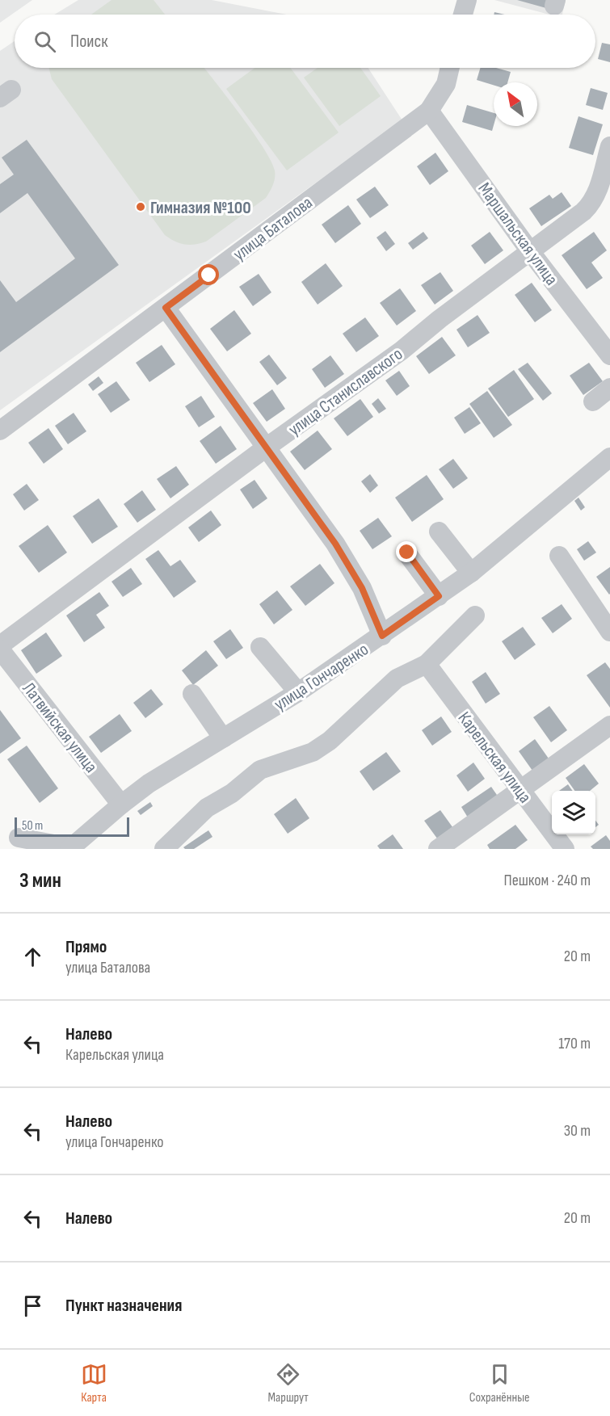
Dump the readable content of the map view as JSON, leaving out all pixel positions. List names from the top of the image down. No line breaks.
{"streets":{"street":["улица Баталова","Маршальская улица","улица Станиславского","улица Гончаренко","Латвийская улица","Карельская улица"]},"crossings":[["улица Баталова","Маршальская улица"],["Маршальская улица","улица Станиславского"],["улица Гончаренко","Латвийская улица"]],"places":["Гимназия №100"],"scale_bar":"50 m","north":"top left","page":{"search":"Поиск","scale":"50 m","heading":["3 мин","Пешком · 240 m"],"list":[["Прямо","улица Баталова","20 m"],["Налево","Карельская улица","170 m"],["Налево","улица Гончаренко","30 m"],["Налево","20 m"],"Пункт назначения"],"nav":["Карта","Маршрут","Сохранённые"]}}
